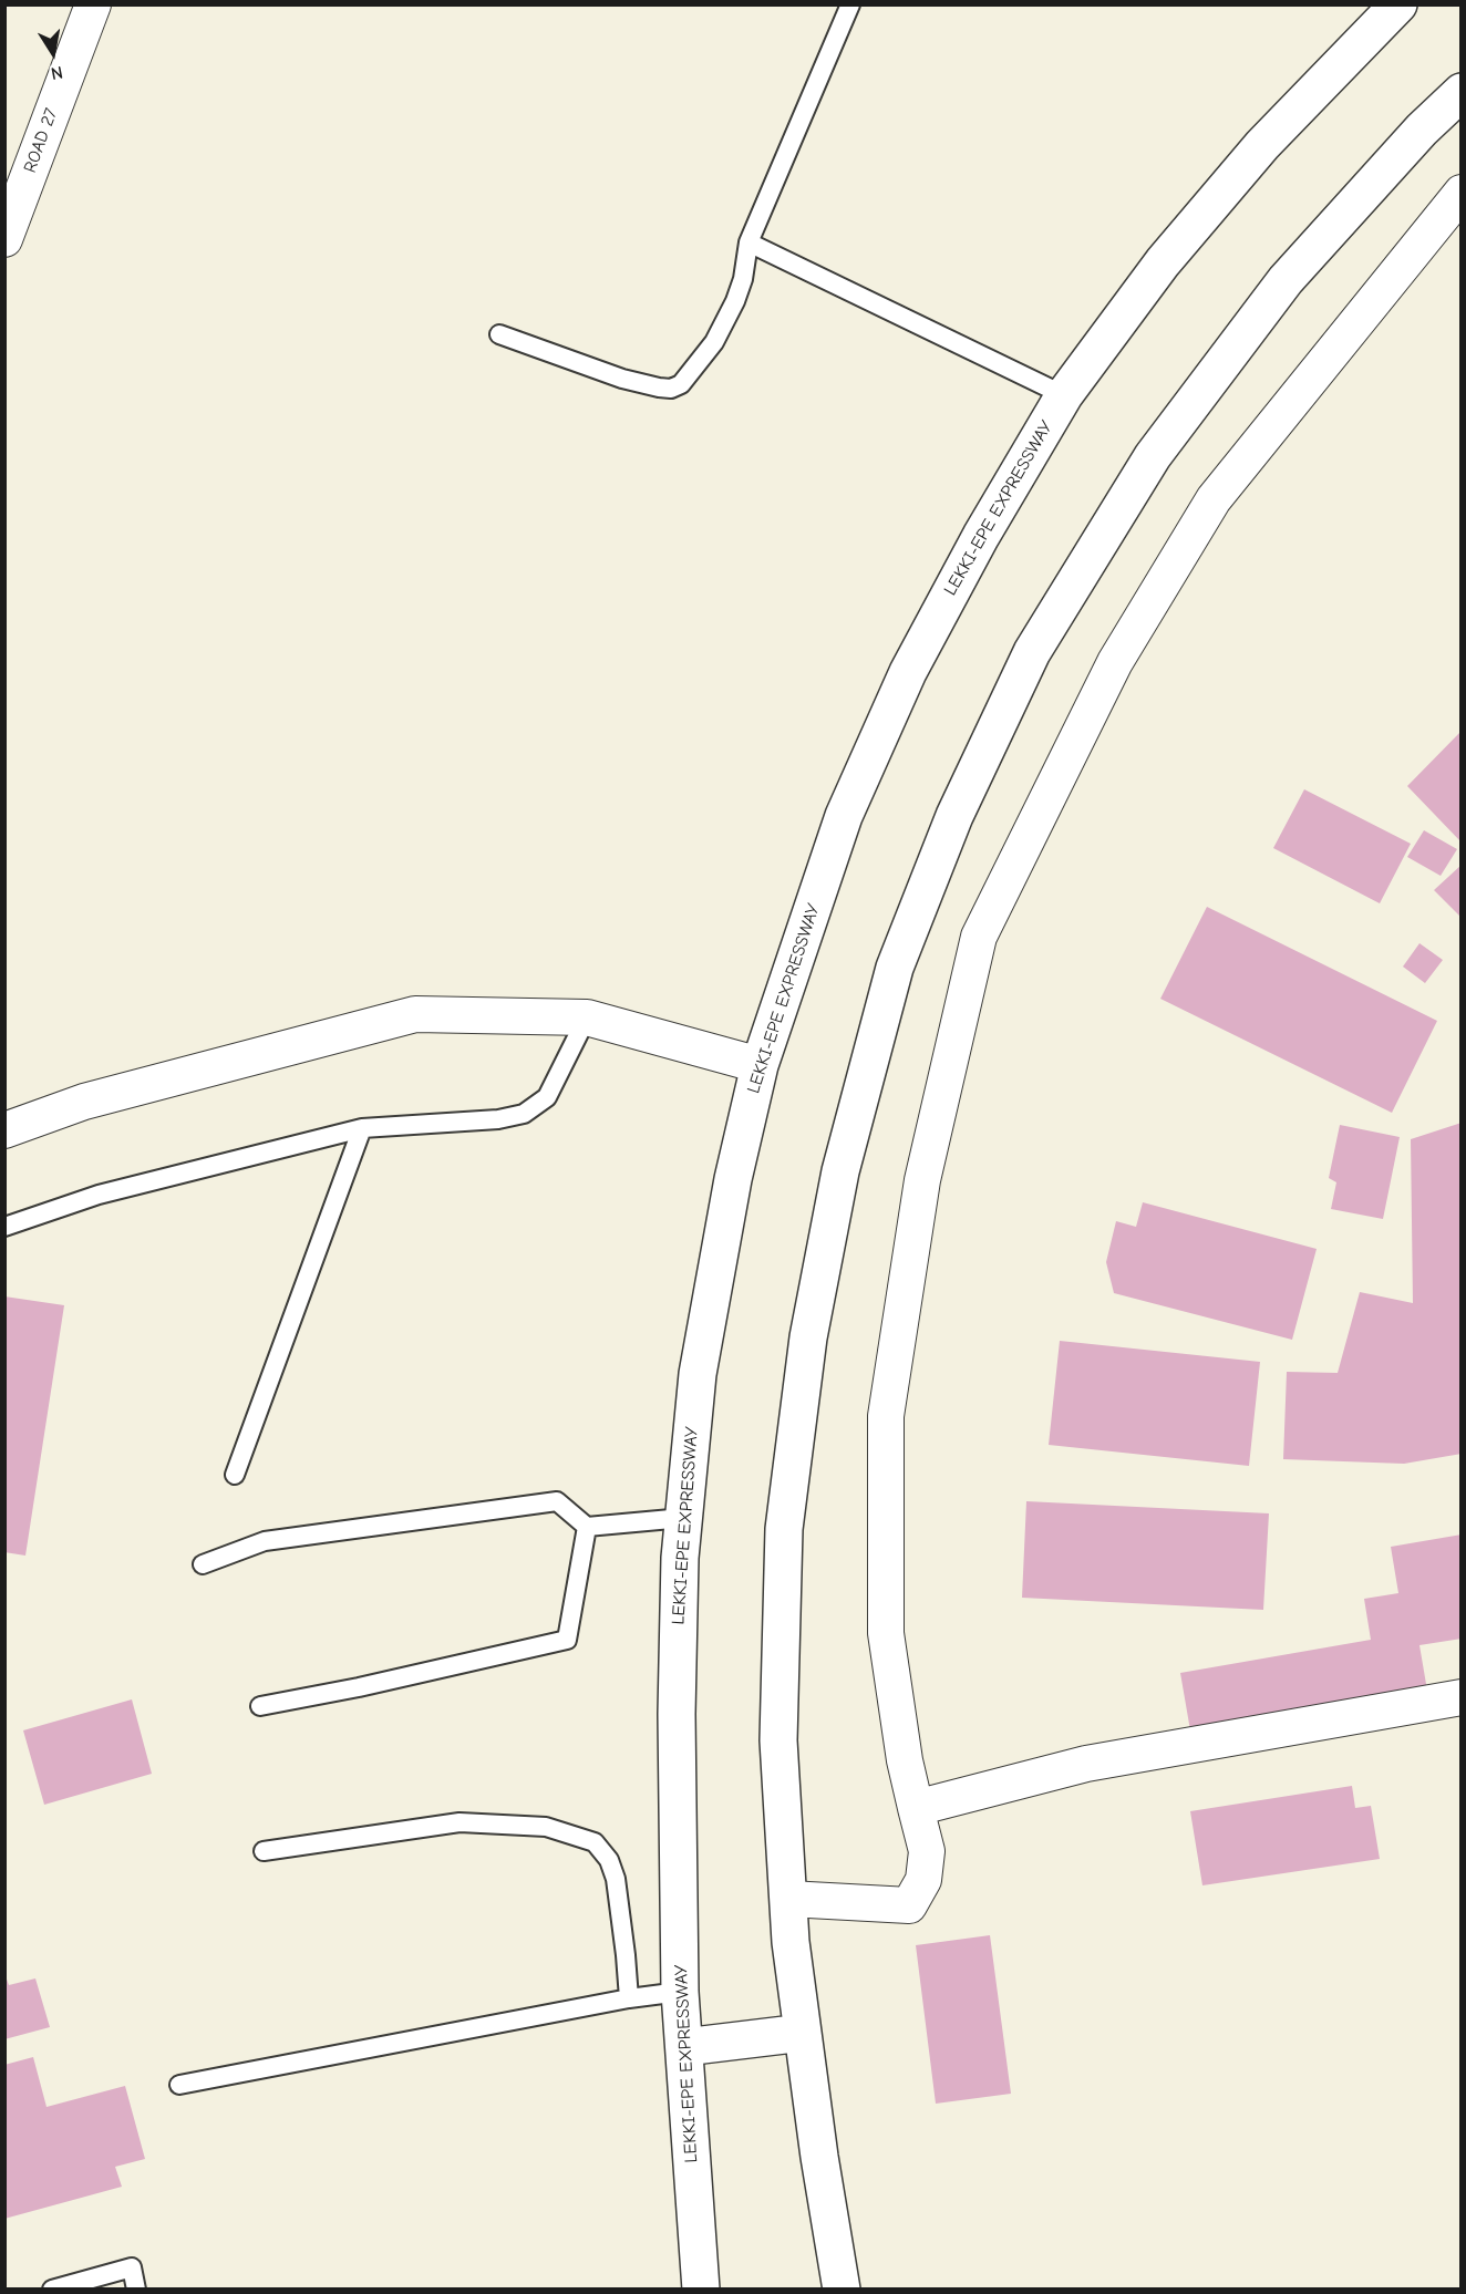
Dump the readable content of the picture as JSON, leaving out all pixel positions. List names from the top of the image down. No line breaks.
{"streets":{"highway":["LEKKI-EPE EXPRESSWAY"],"street":["ROAD 27"]},"north":"bottom"}
